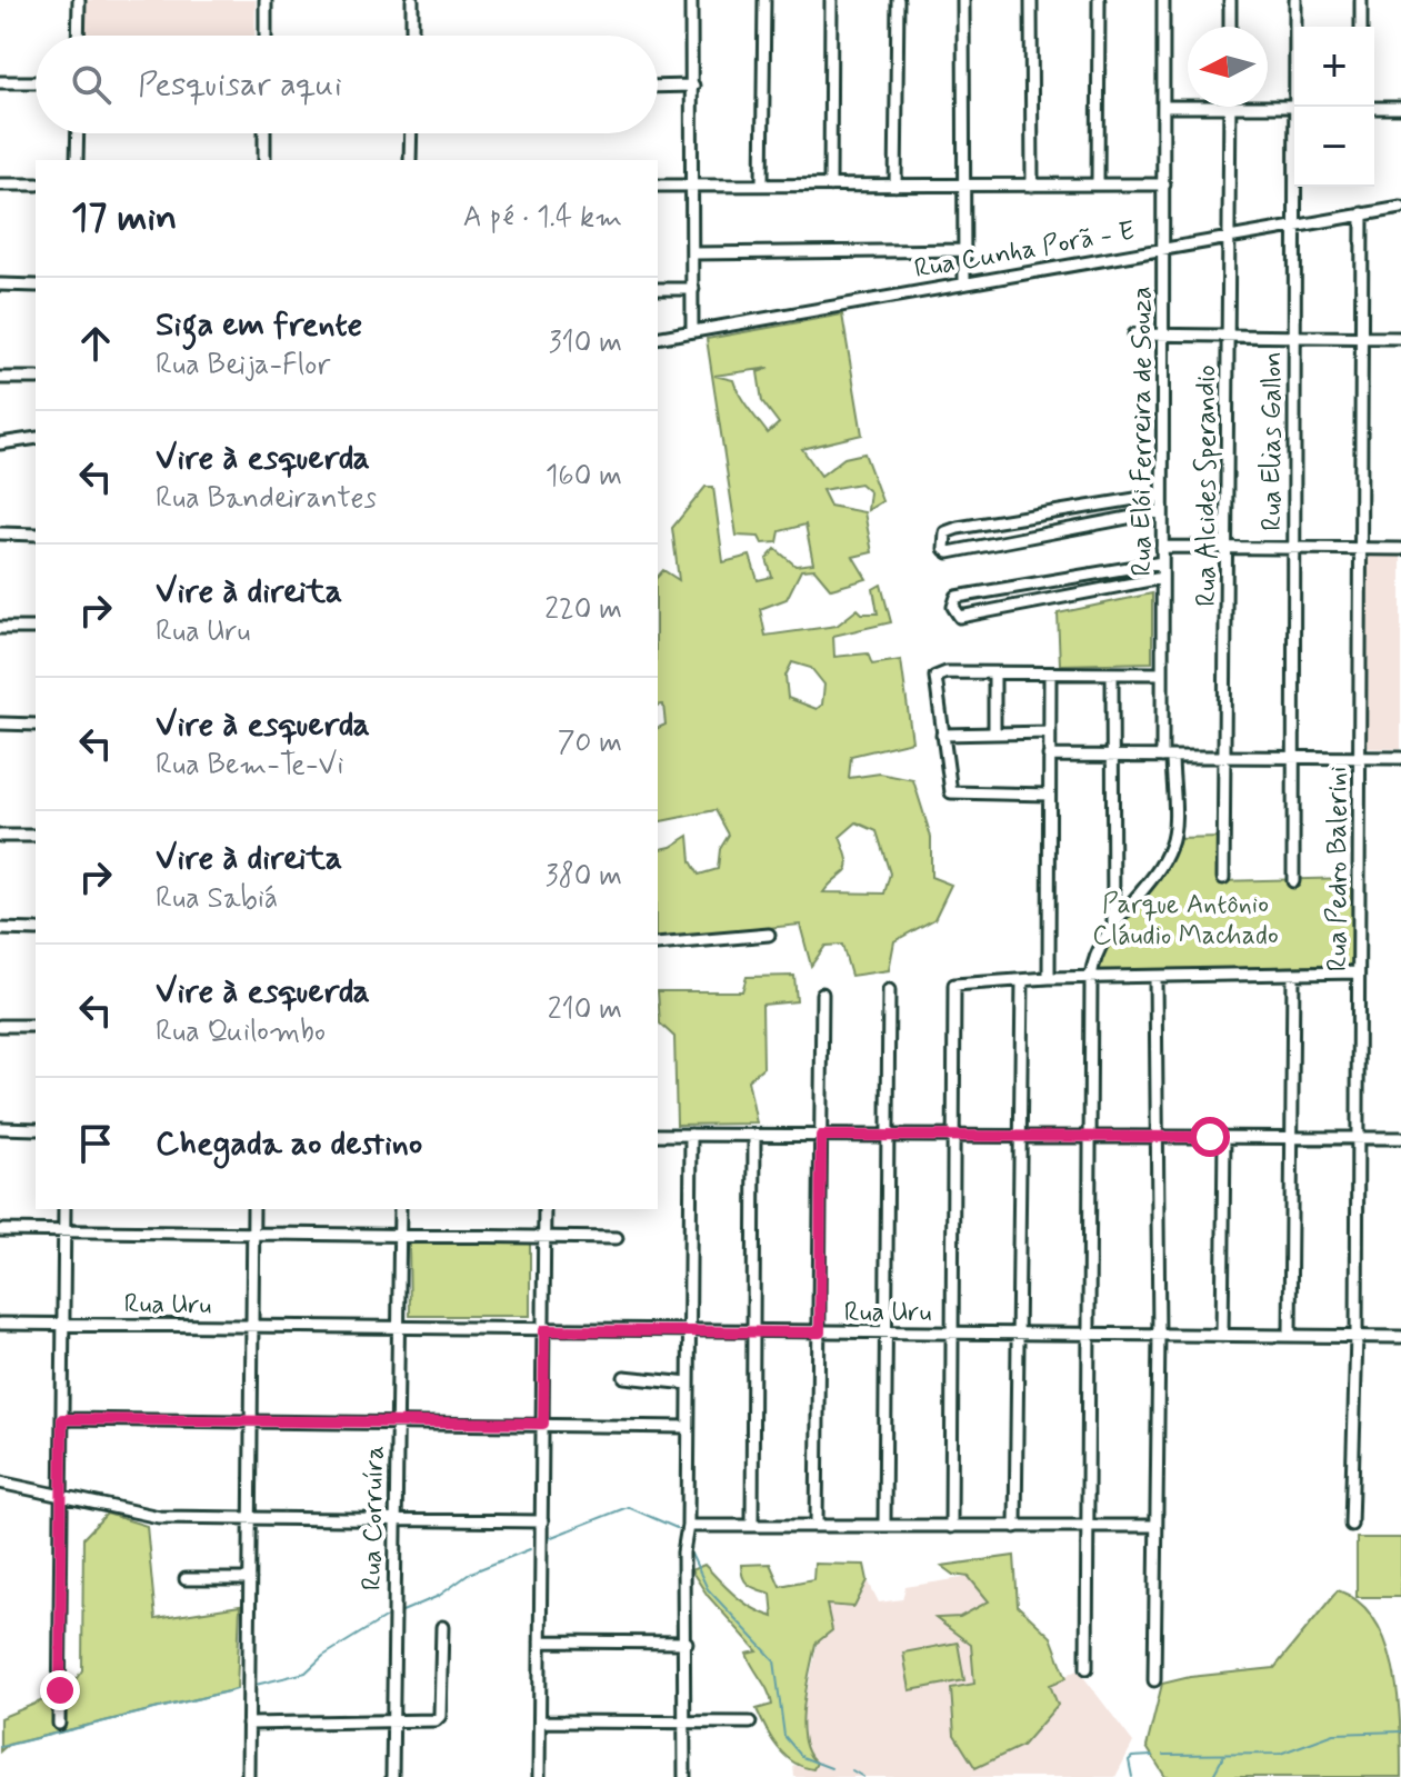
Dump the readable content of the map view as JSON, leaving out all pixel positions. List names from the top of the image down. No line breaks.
{"streets":{"street":["Rua Cunha Porã - E","Rua Elói Ferreira de Souza","Rua Elias Gallon","Rua Alcides Sperandio","Rua Pedro Balerini","Rua Uru","Rua Corruíra"]},"crossings":[["Rua Cunha Porã - E","Rua Elói Ferreira de Souza"],["Rua Cunha Porã - E","Rua Elias Gallon"],["Rua Cunha Porã - E","Rua Alcides Sperandio"],["Rua Cunha Porã - E","Rua Pedro Balerini"],["Rua Pedro Balerini","Rua Uru"],["Rua Uru","Rua Corruíra"]],"parks":["Parque Antônio Cláudio Machado"],"north":"left","page":{"map_buttons":["+","−"],"search":"Pesquisar aqui","heading":["17 min","A pé · 1.4 km"],"list":[["Siga em frente","Rua Beija-Flor","310 m"],["Vire à esquerda","Rua Bandeirantes","160 m"],["Vire à direita","Rua Uru","220 m"],["Vire à esquerda","Rua Bem-Te-Vi","70 m"],["Vire à direita","Rua Sabiá","380 m"],["Vire à esquerda","Rua Quilombo","210 m"],"Chegada ao destino"]}}
